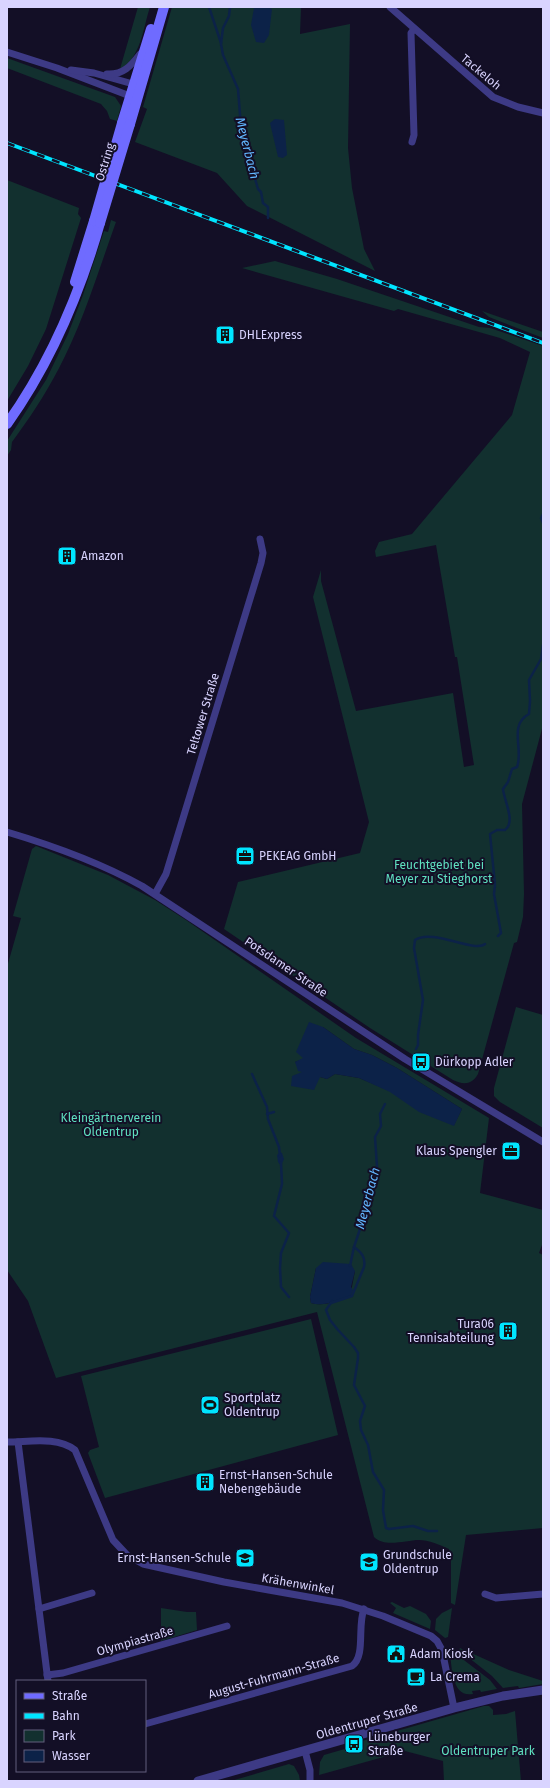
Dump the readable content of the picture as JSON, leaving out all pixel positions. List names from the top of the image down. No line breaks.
{"streets":{"main road":["Ostring"],"street":["Tackeloh","Teltower Straße","Potsdamer Straße","Krähenwinkel","Olympiastraße","August-Fuhrmann-Straße","Oldentruper Straße"]},"crossings":[["Teltower Straße","Potsdamer Straße"],["Krähenwinkel","August-Fuhrmann-Straße"],["Krähenwinkel","Oldentruper Straße"]],"water":["Meyerbach"],"parks":["Feuchtgebiet bei Meyer zu Stieghorst","Kleingärtnerverein Oldentrup","Oldentruper Park"],"places":{"building":["DHLExpress","Amazon","Tura06 Tennisabteilung","Ernst-Hansen-Schule Nebengebäude"],"office":["PEKEAG GmbH","Klaus Spengler"],"bus stop":["Dürkopp Adler","Lüneburger Straße"],"sports":["Sportplatz Oldentrup"],"school or university":["Ernst-Hansen-Schule","Grundschule Oldentrup"],"public building":["Adam Kiosk"],"cafe":["La Crema"]},"legend":["Straße","Bahn","Park","Wasser"]}
